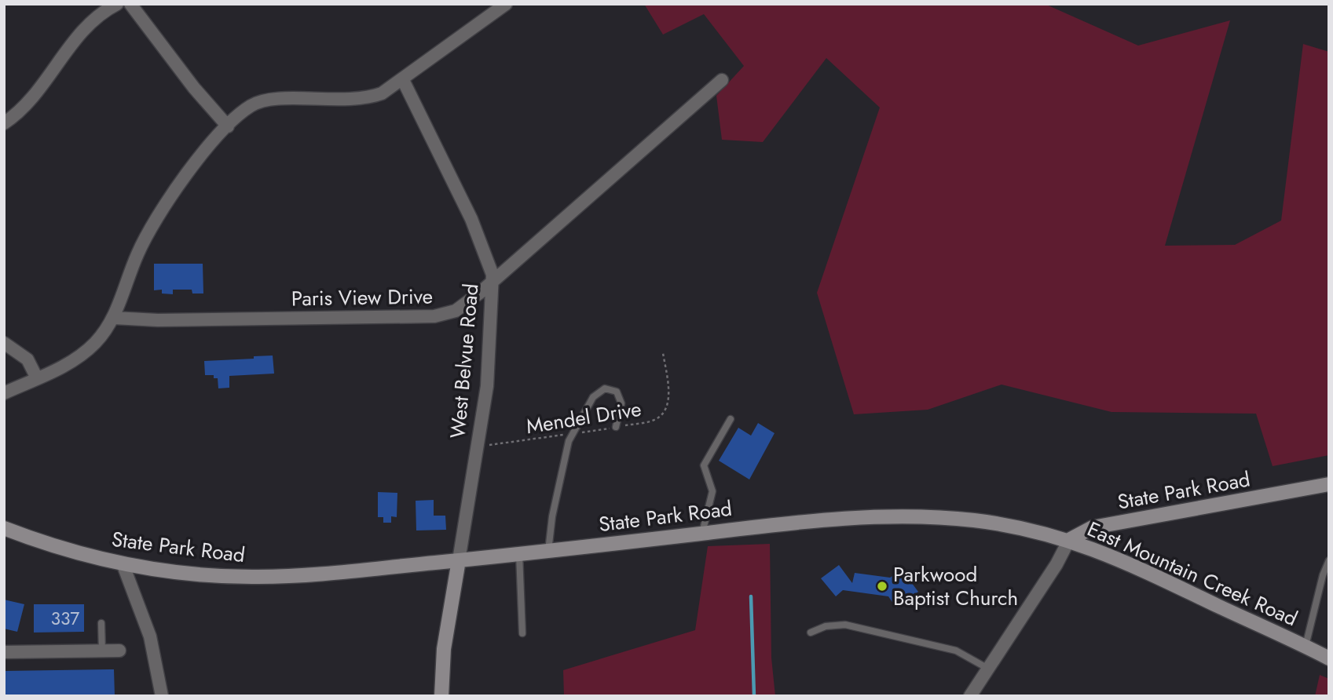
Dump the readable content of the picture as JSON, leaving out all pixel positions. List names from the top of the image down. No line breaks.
{"streets":{"main road":["West Belvue Road","State Park Road","East Mountain Creek Road"],"street":["Paris View Drive"],"path":["Mendel Drive"]},"crossings":[["Paris View Drive","West Belvue Road"],["West Belvue Road","Mendel Drive"],["West Belvue Road","State Park Road"],["State Park Road","East Mountain Creek Road"]],"places":["Parkwood Baptist Church"],"house_numbers":["337"]}
